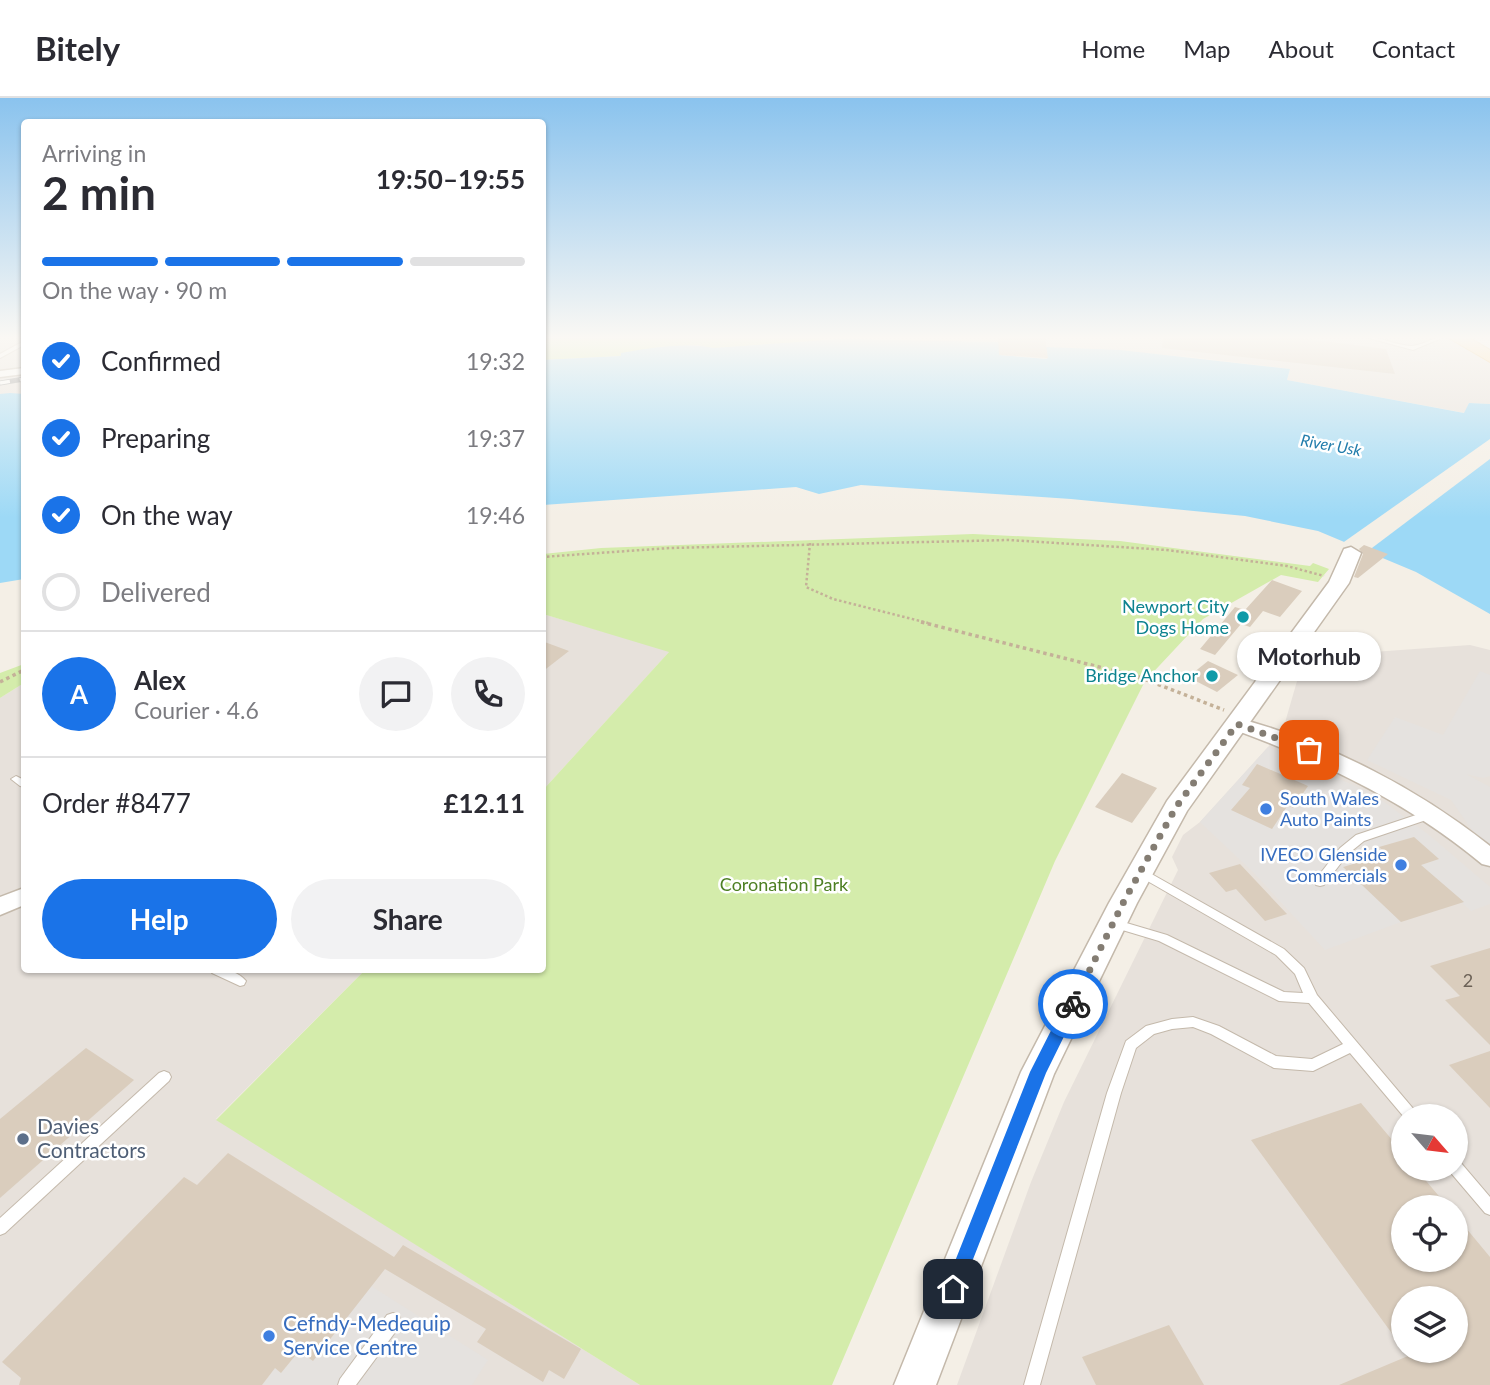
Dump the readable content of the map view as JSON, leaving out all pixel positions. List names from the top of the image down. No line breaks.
{"water":["River Usk"],"parks":["Coronation Park"],"places":["Newport City Dogs Home","Bridge Anchor","Motorhub","South Wales Auto Paints","IVECO Glenside Commercials","Davies Contractors","Cefndy-Medequip Service Centre"],"house_numbers":["2"],"north":"bottom right","page":{"header":"Bitely","nav":["Home","Map","About","Contact"],"heading":["2 min","Arriving in","19:50–19:55"],"panel":["Alex","Courier · 4.6","Order #8477","£12.11"],"bar":"On the way · 90 m","list":[["Confirmed","19:32"],["Preparing","19:37"],["On the way","19:46"],"Delivered"],"bubble":"Motorhub","round":"A","buttons":["Help","Share"]}}
